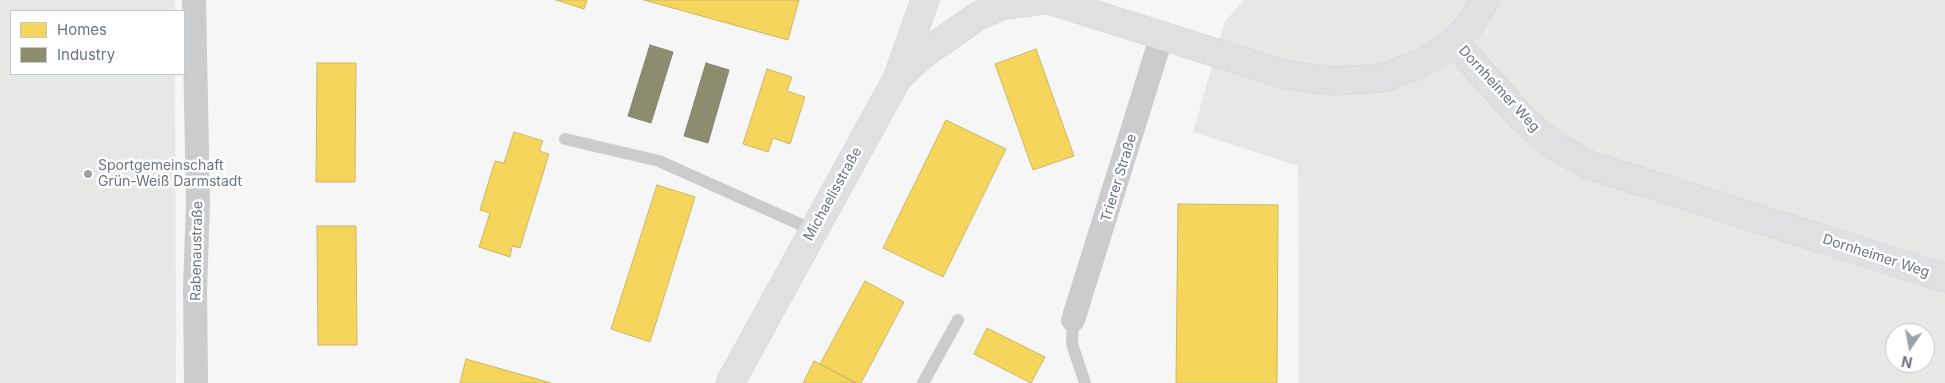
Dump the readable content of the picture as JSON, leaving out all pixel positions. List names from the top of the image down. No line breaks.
{"streets":{"street":["Dornheimer Weg","Trierer Straße","Michaelisstraße","Rabenaustraße"]},"crossings":[["Dornheimer Weg","Trierer Straße"]],"places":["Sportgemeinschaft Grün-Weiß Darmstadt"],"legend":["Homes","Industry"],"north":"bottom"}
